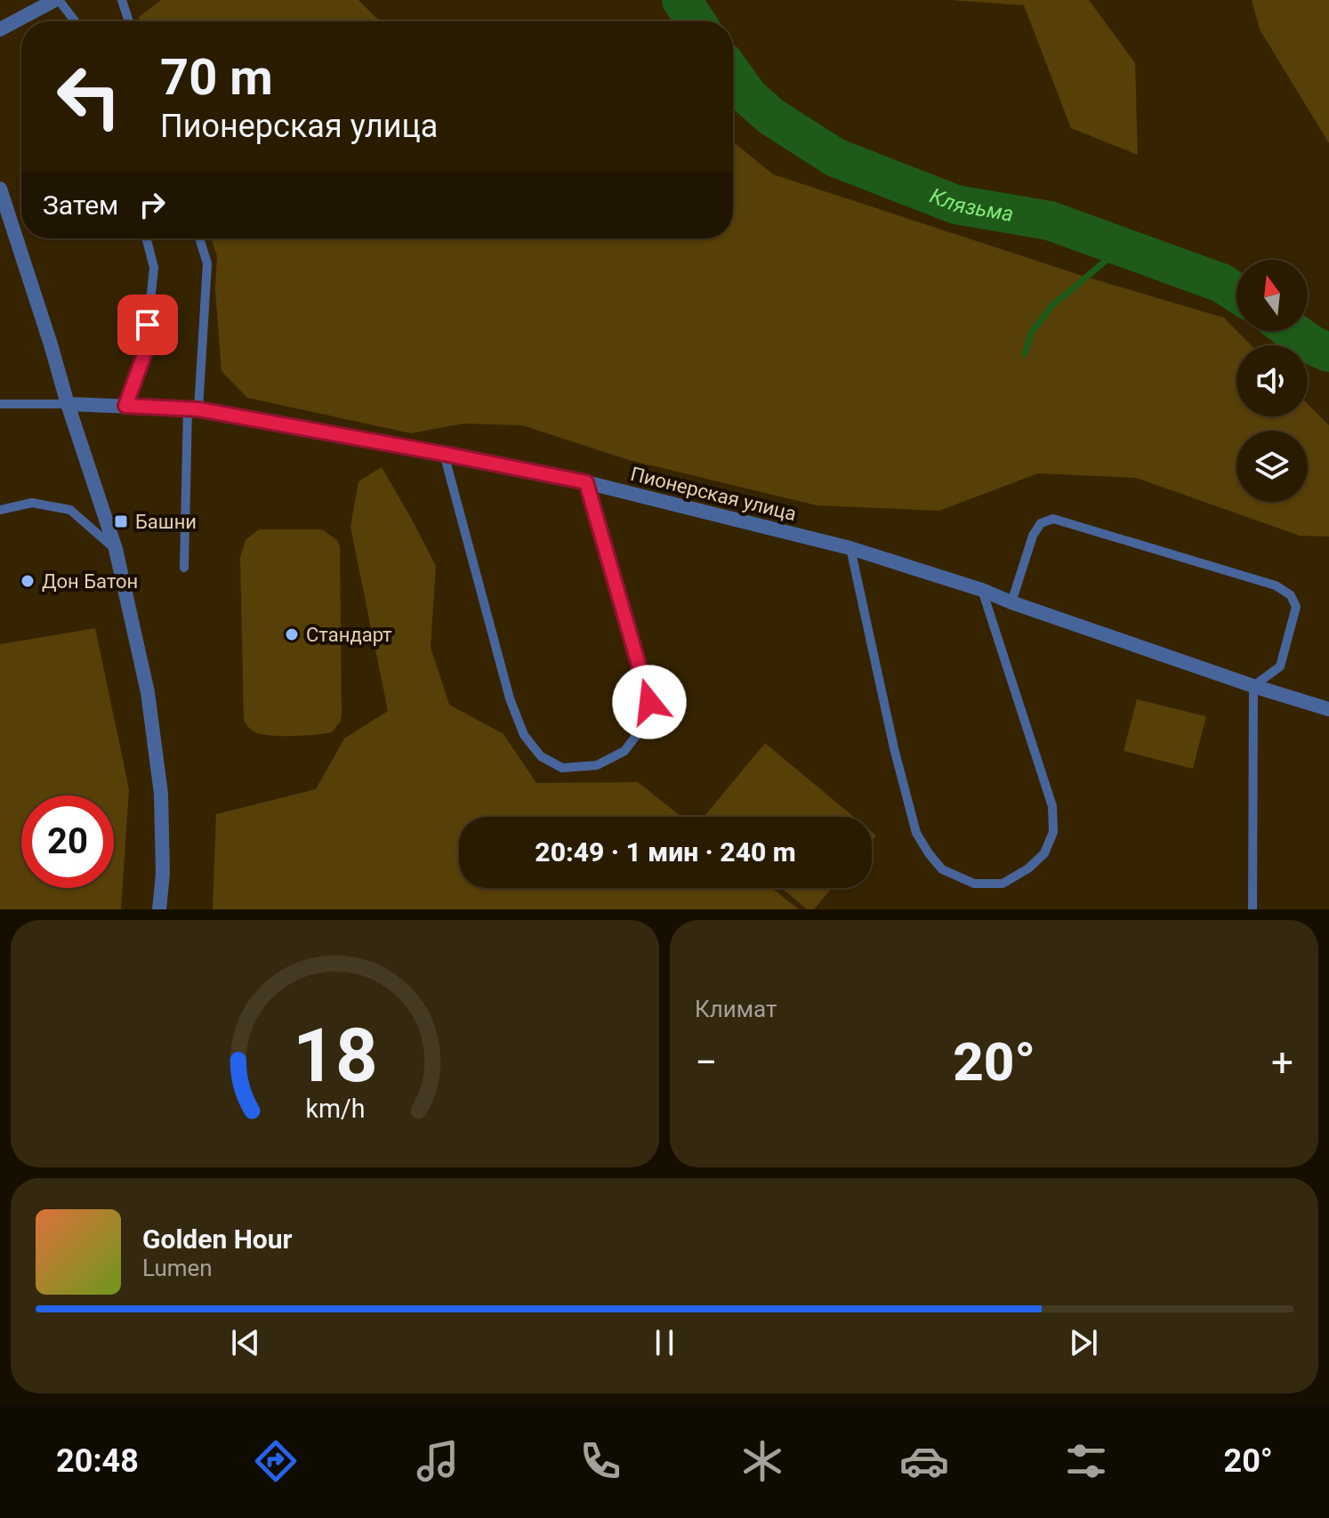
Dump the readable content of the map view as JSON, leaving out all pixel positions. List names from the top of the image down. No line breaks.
{"streets":{"street":["Пионерская улица"]},"water":["Клязьма"],"places":{"transit":["Башни"],"other":["Дон Батон","Стандарт"]},"north":"top","page":{"turn":["70 m","Пионерская улица"],"then":"Затем","limit":"20","trip":"20:49 · 1 мин · 240 m","tile":"Климат","heat":["−","20°","+"],"song":["Golden Hour","Lumen"],"tabs":["20:48","20°"],"gauge":["18","km/h"]}}
